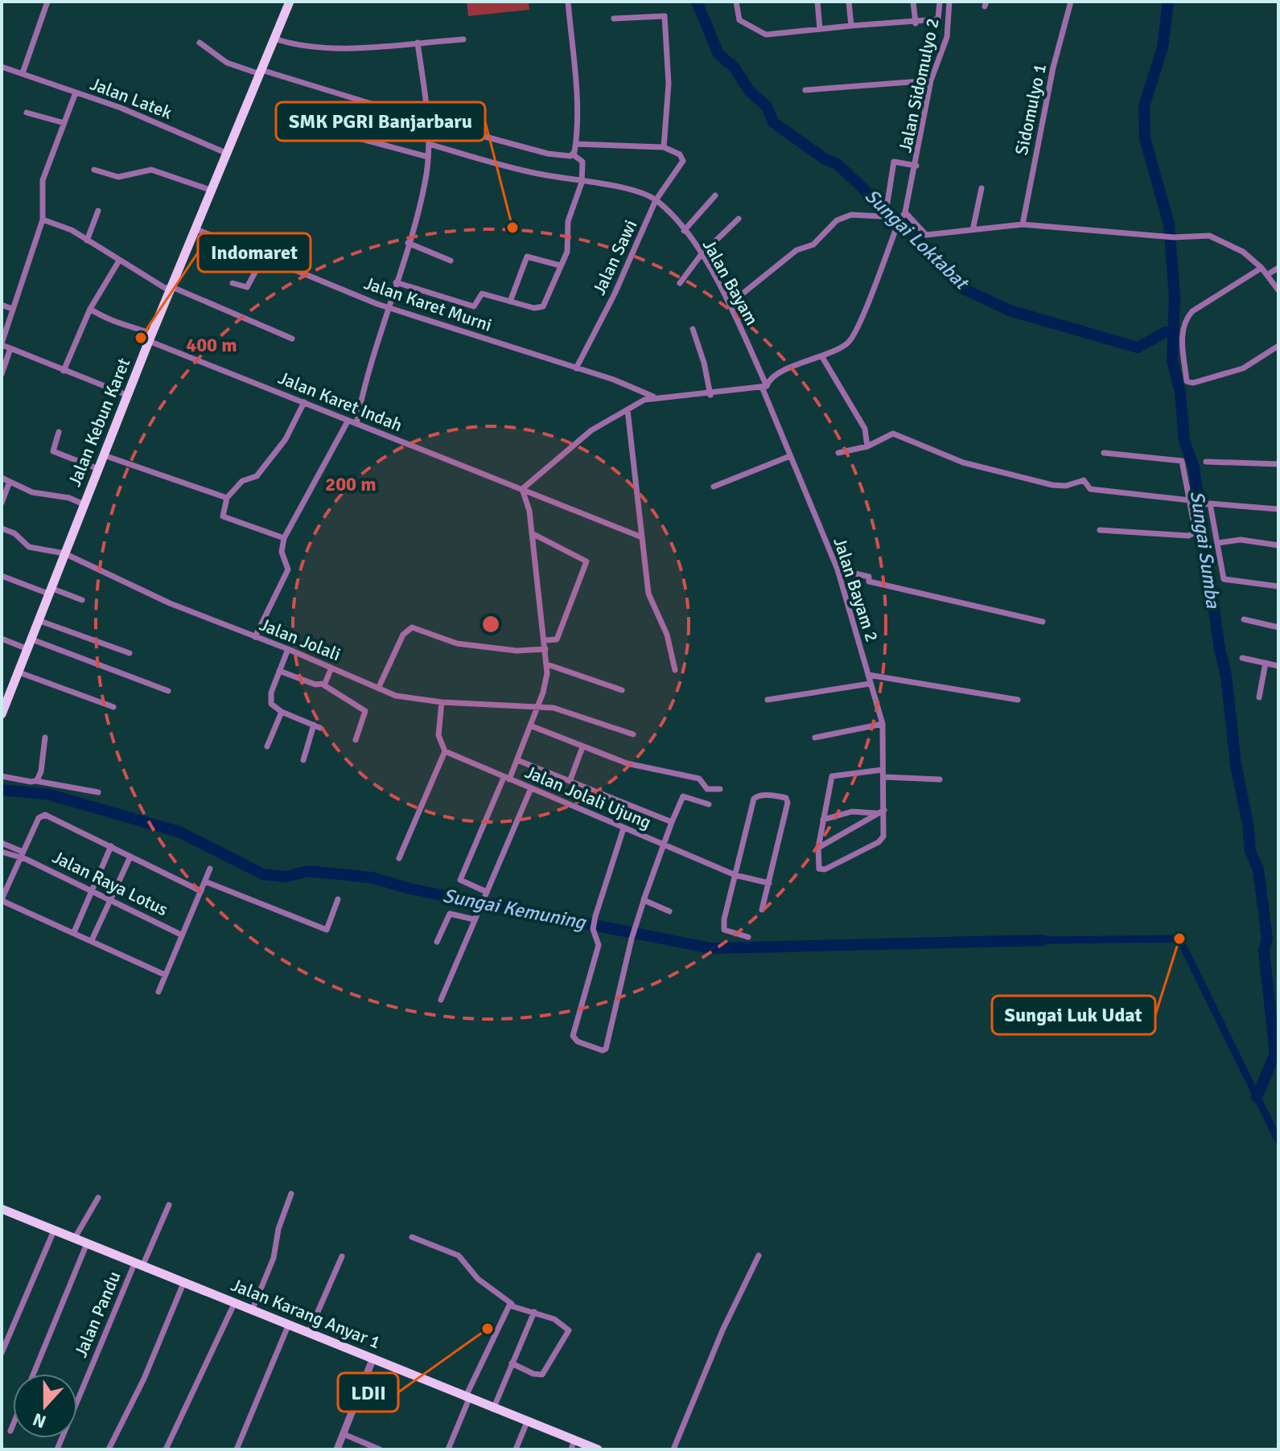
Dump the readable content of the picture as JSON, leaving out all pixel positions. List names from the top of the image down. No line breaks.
{"streets":{"main road":["Jalan Kebun Karet","Jalan Karang Anyar 1"],"street":["Jalan Sidomulyo 2","Jalan Latek","Sidomulyo 1","Jalan Sawi","Jalan Bayam","Jalan Karet Murni","Jalan Karet Indah","Jalan Bayam 2","Jalan Jolali","Jalan Jolali Ujung","Jalan Raya Lotus","Jalan Pandu"]},"crossings":[["Jalan Sidomulyo 2","Jalan Bayam"],["Jalan Sidomulyo 2","Jalan Bayam 2"],["Jalan Latek","Jalan Kebun Karet"],["Jalan Sawi","Jalan Bayam"],["Jalan Sawi","Jalan Karet Murni"],["Jalan Bayam","Jalan Bayam 2"],["Jalan Karet Murni","Jalan Kebun Karet"],["Jalan Karet Indah","Jalan Kebun Karet"],["Jalan Kebun Karet","Jalan Jolali"],["Jalan Karang Anyar 1","Jalan Pandu"]],"water":["Sungai Loktabat","Sungai Sumba","Sungai Kemuning"],"places":["SMK PGRI Banjarbaru","Indomaret","Sungai Luk Udat","LDII"],"north":"bottom","rings":["400 m","200 m"]}
